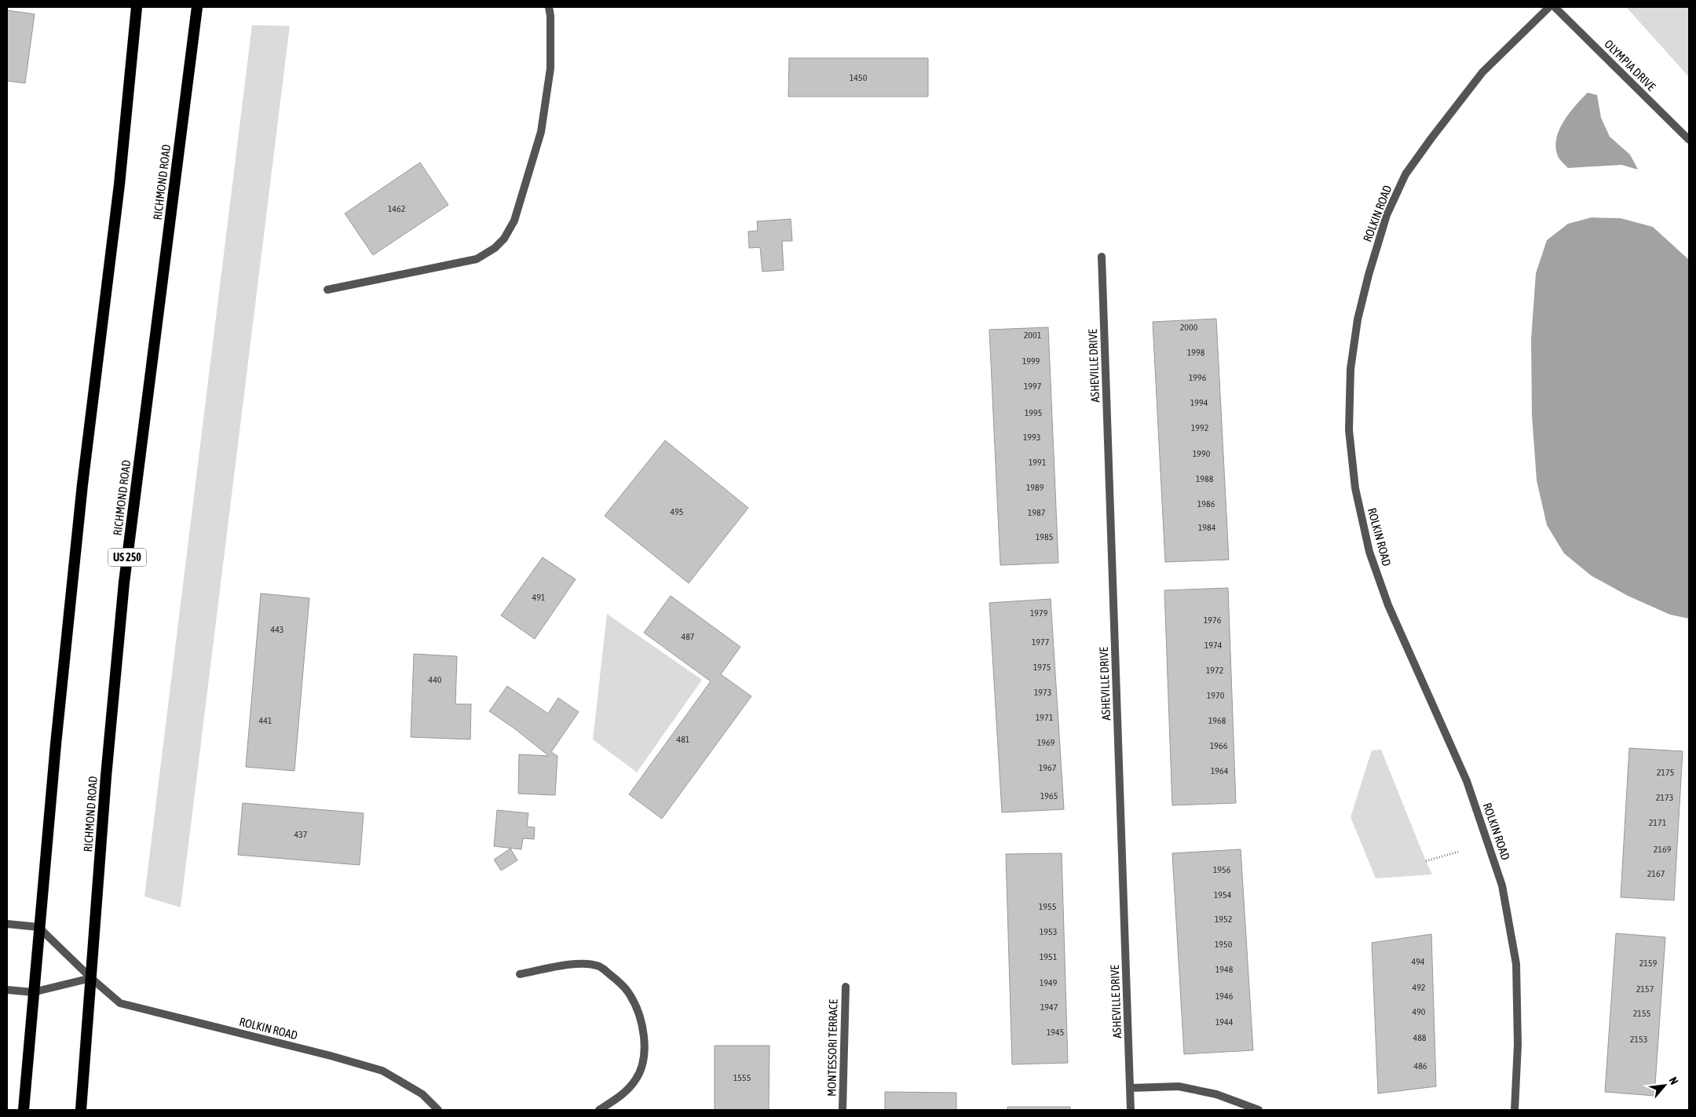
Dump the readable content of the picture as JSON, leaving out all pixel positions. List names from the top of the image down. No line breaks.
{"streets":{"highway":["RICHMOND ROAD","US 250"],"street":["OLYMPIA DRIVE","ROLKIN ROAD","ASHEVILLE DRIVE","MONTESSORI TERRACE"]},"crossings":[["RICHMOND ROAD","ROLKIN ROAD"]],"house_numbers":["1450","1462","2000","2001","1998","1999","1996","1997","1994","1995","1992","1993","1990","1991","1988","1989","1986","495","1987","1984","1985","491","1979","1976","443","487","1977","1974","1975","1972","440","1973","1970","1971","441","1968","481","1969","1966","1967","1964","2175","1965","2173","2171","437","2169","1956","2167","1954","1955","1952","1953","1950","1951","494","2159","1948","1949","492","2157","1946","1947","490","2155","1944","1945","488","2153","486","1555"],"north":"top right"}
